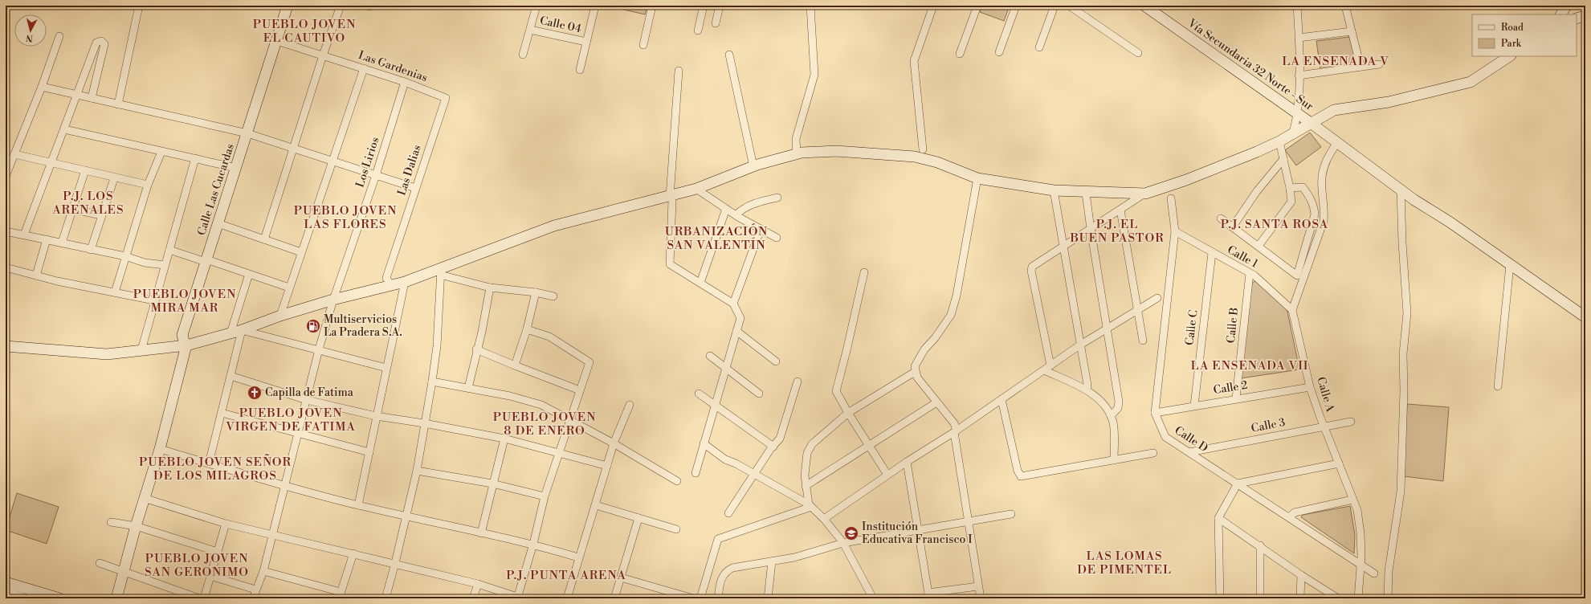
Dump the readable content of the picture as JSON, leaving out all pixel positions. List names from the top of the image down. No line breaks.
{"streets":{"street":["Calle 04","Vía Secundaria 32 Norte - Sur","Las Gardenias","Los Lirios","Las Dalias","Calle Las Cucardas","Calle 1","Calle B","Calle C","Calle 2","Calle A","Calle 3","Calle D"]},"crossings":[["Las Gardenias","Los Lirios"],["Las Gardenias","Las Dalias"],["Las Gardenias","Calle Las Cucardas"],["Calle 1","Calle B"],["Calle 1","Calle C"],["Calle 1","Calle A"],["Calle 1","Calle D"],["Calle B","Calle 2"],["Calle C","Calle 2"],["Calle 2","Calle A"],["Calle 2","Calle D"],["Calle A","Calle 3"],["Calle A","Calle D"],["Calle 3","Calle D"]],"districts":["PUEBLO JOVEN EL CAUTIVO","LA ENSENADA V","P.J. LOS ARENALES","PUEBLO JOVEN LAS FLORES","P.J. EL BUEN PASTOR","P.J. SANTA ROSA","URBANIZACIÓN SAN VALENTÍN","PUEBLO JOVEN MIRA MAR","LA ENSENADA VII","PUEBLO JOVEN VIRGEN DE FATIMA","PUEBLO JOVEN 8 DE ENERO","PUEBLO JOVEN SEÑOR DE LOS MILAGROS","LAS LOMAS DE PIMENTEL","PUEBLO JOVEN SAN GERONIMO","P.J. PUNTA ARENA"],"places":{"fuel station":["Multiservicios La Pradera S.A."],"church":["Capilla de Fatima"],"school or university":["Institución Educativa Francisco I"]},"legend":["Road","Park"],"north":"bottom"}
